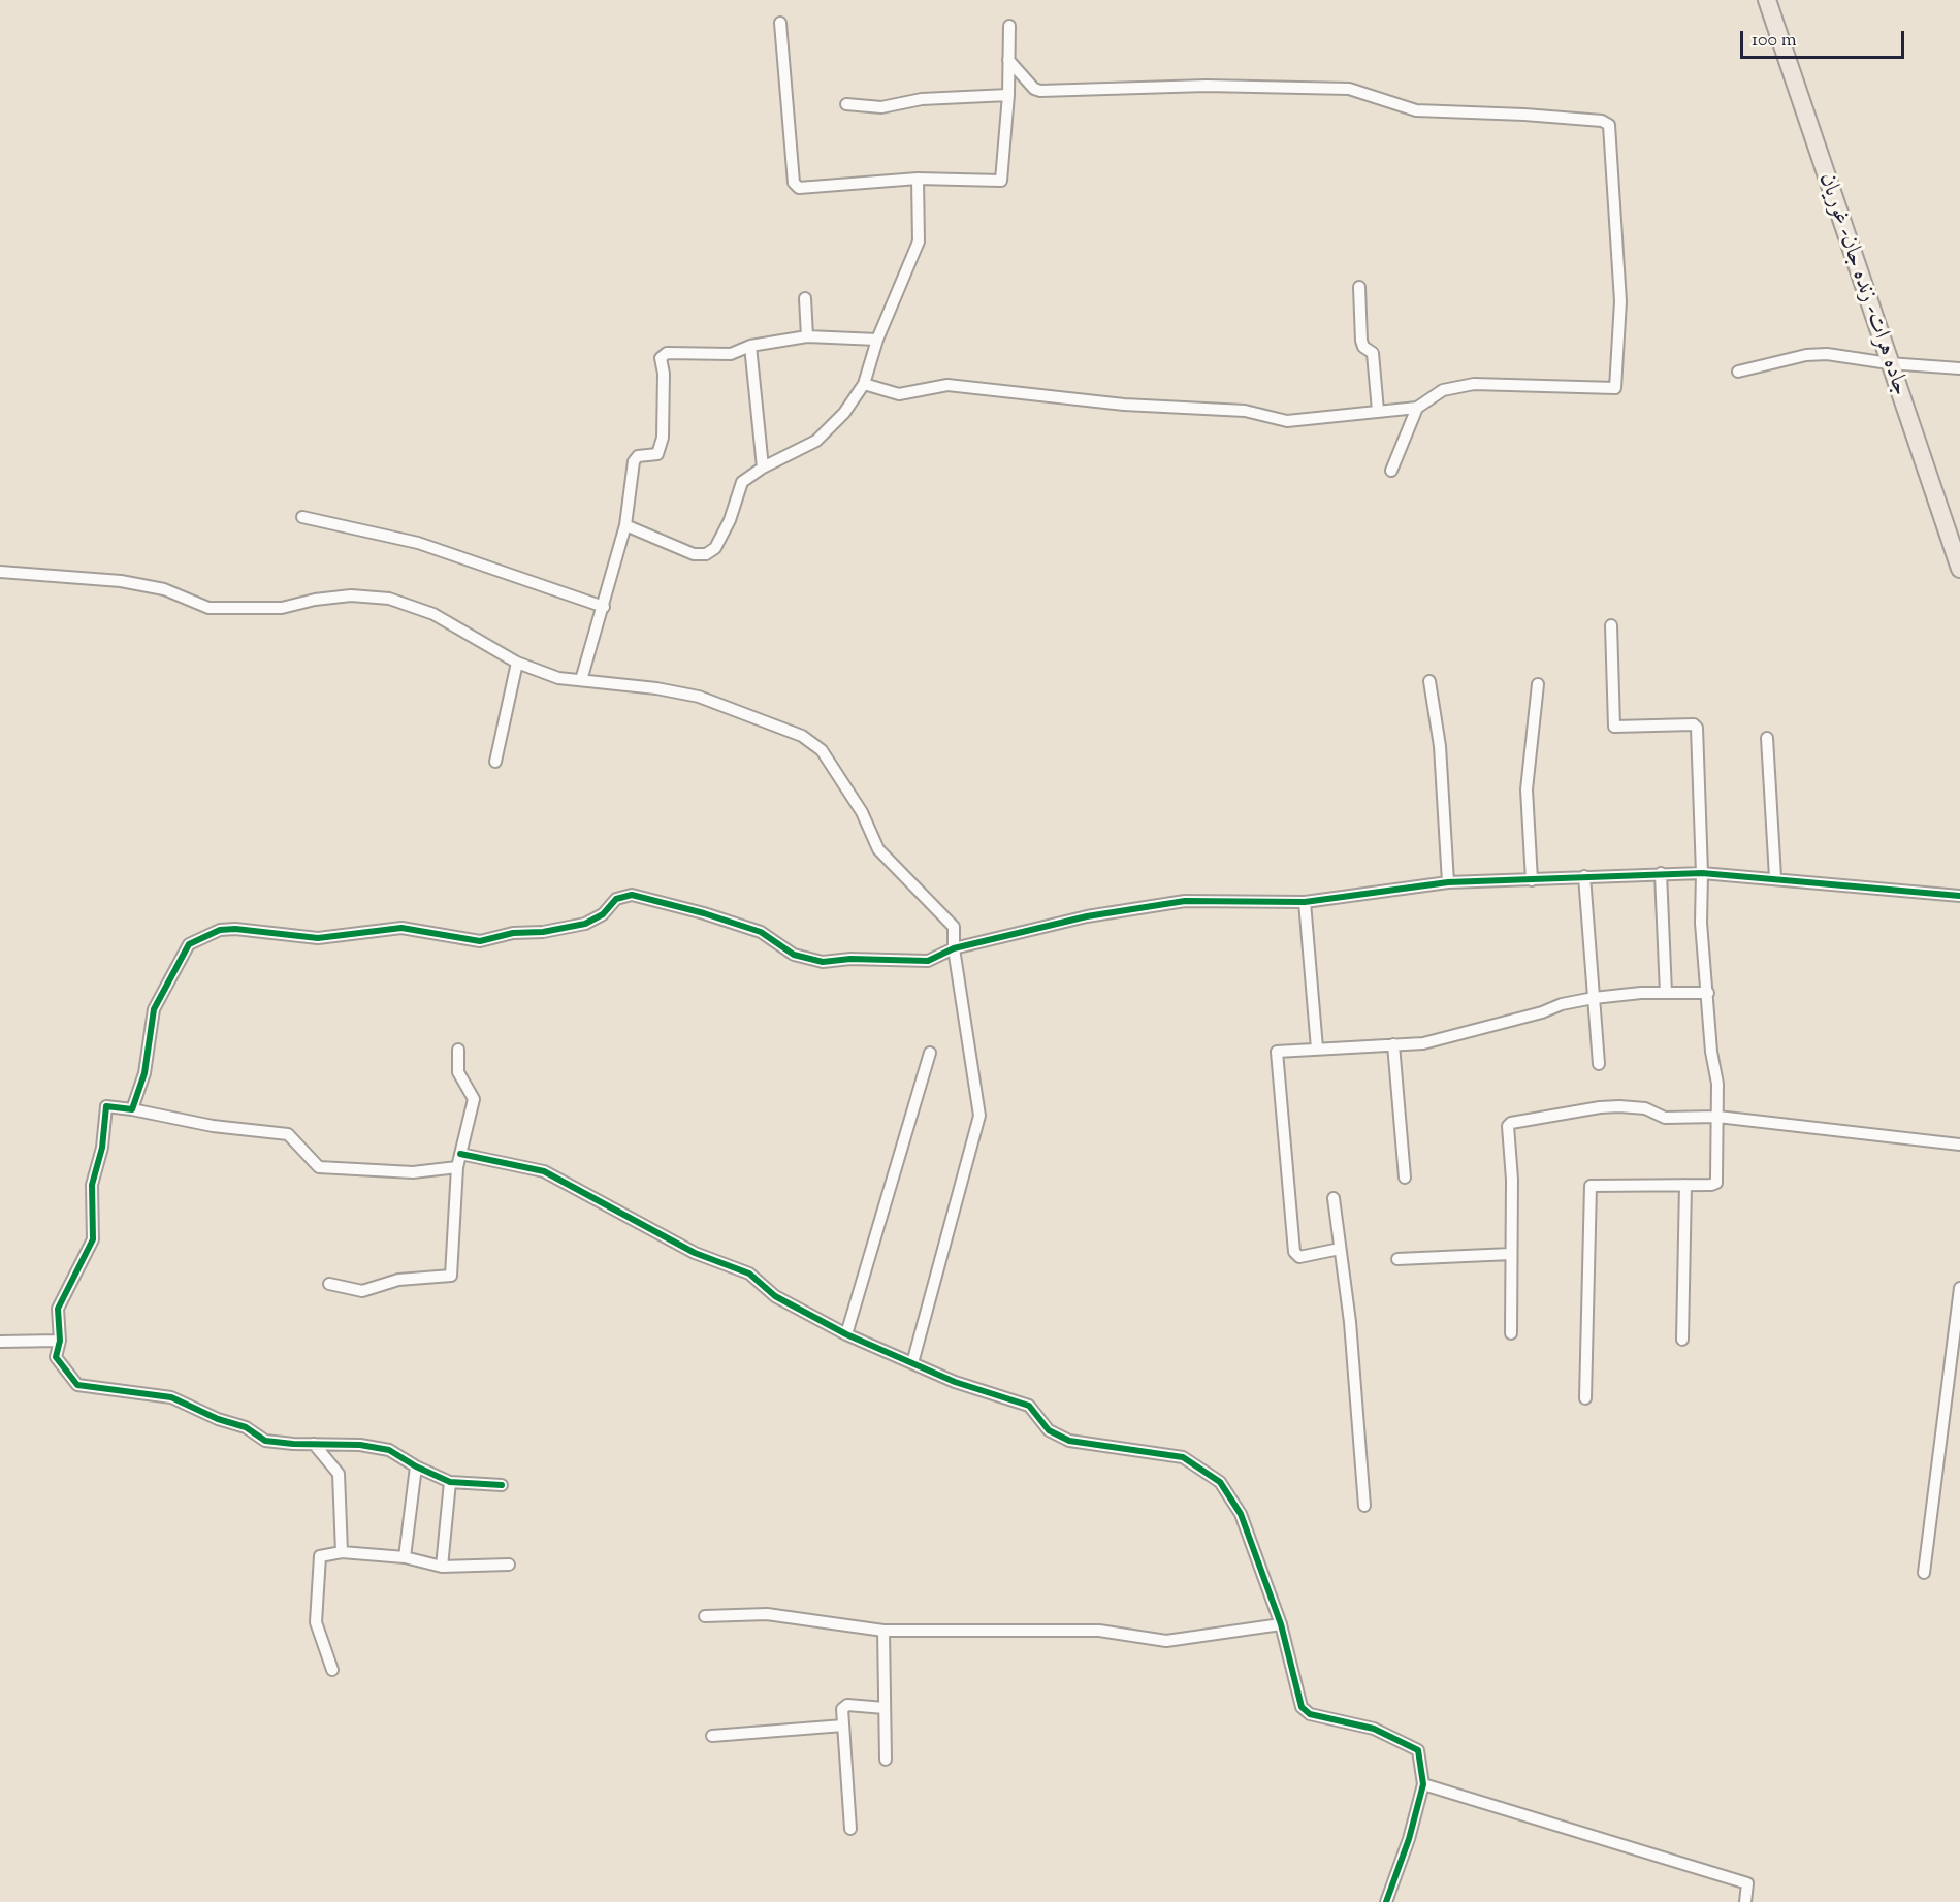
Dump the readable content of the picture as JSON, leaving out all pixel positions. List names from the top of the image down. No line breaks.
{"streets":{"main road":["جاده هرات- زنده جان- غوریان"]},"scale_bar":"100 m"}
